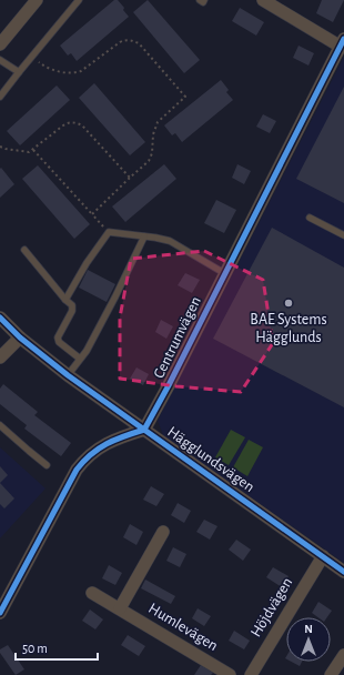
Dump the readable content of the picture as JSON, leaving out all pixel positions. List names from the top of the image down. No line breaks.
{"streets":{"street":["Centrumvägen","Hägglundsvägen","Höjdvägen","Humlevägen"]},"crossings":[["Centrumvägen","Hägglundsvägen"],["Hägglundsvägen","Höjdvägen"]],"places":["BAE Systems Hägglunds"],"scale_bar":"50 m","north":"top"}
